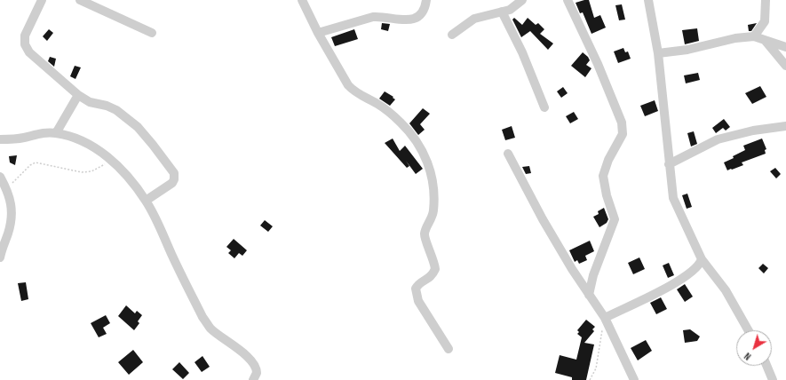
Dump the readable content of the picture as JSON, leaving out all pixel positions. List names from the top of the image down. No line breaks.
{"north":"bottom left"}
